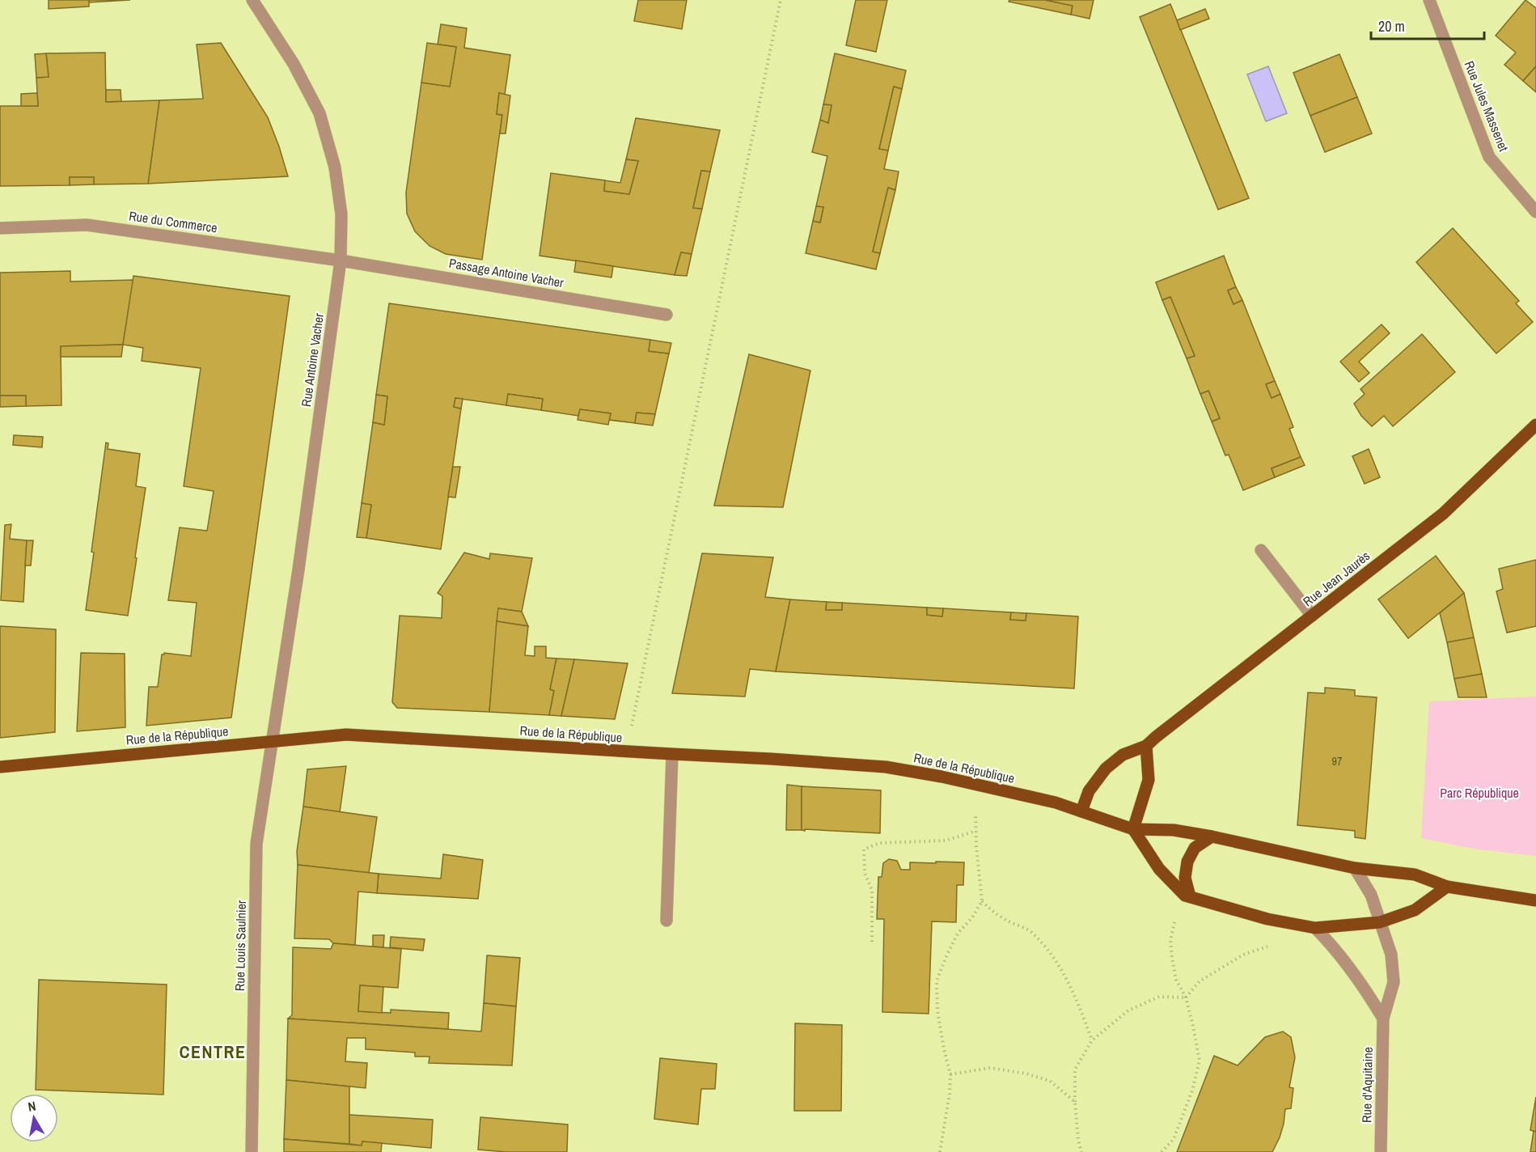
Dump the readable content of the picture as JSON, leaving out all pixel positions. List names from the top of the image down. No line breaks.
{"streets":{"main road":["Rue Jean Jaurès","Rue de la République"],"street":["Rue Jules Massenet","Rue du Commerce","Passage Antoine Vacher","Rue Antoine Vacher","Rue Louis Saulnier","Rue d'Aquitaine"]},"crossings":[["Rue du Commerce","Passage Antoine Vacher"],["Rue du Commerce","Rue Antoine Vacher"],["Passage Antoine Vacher","Rue Antoine Vacher"],["Rue Antoine Vacher","Rue de la République"],["Rue Antoine Vacher","Rue Louis Saulnier"],["Rue Jean Jaurès","Rue de la République"],["Rue de la République","Rue Louis Saulnier"],["Rue de la République","Rue d'Aquitaine"]],"districts":["CENTRE"],"parks":["Parc République"],"house_numbers":["97"],"scale_bar":"20 m","north":"top"}
